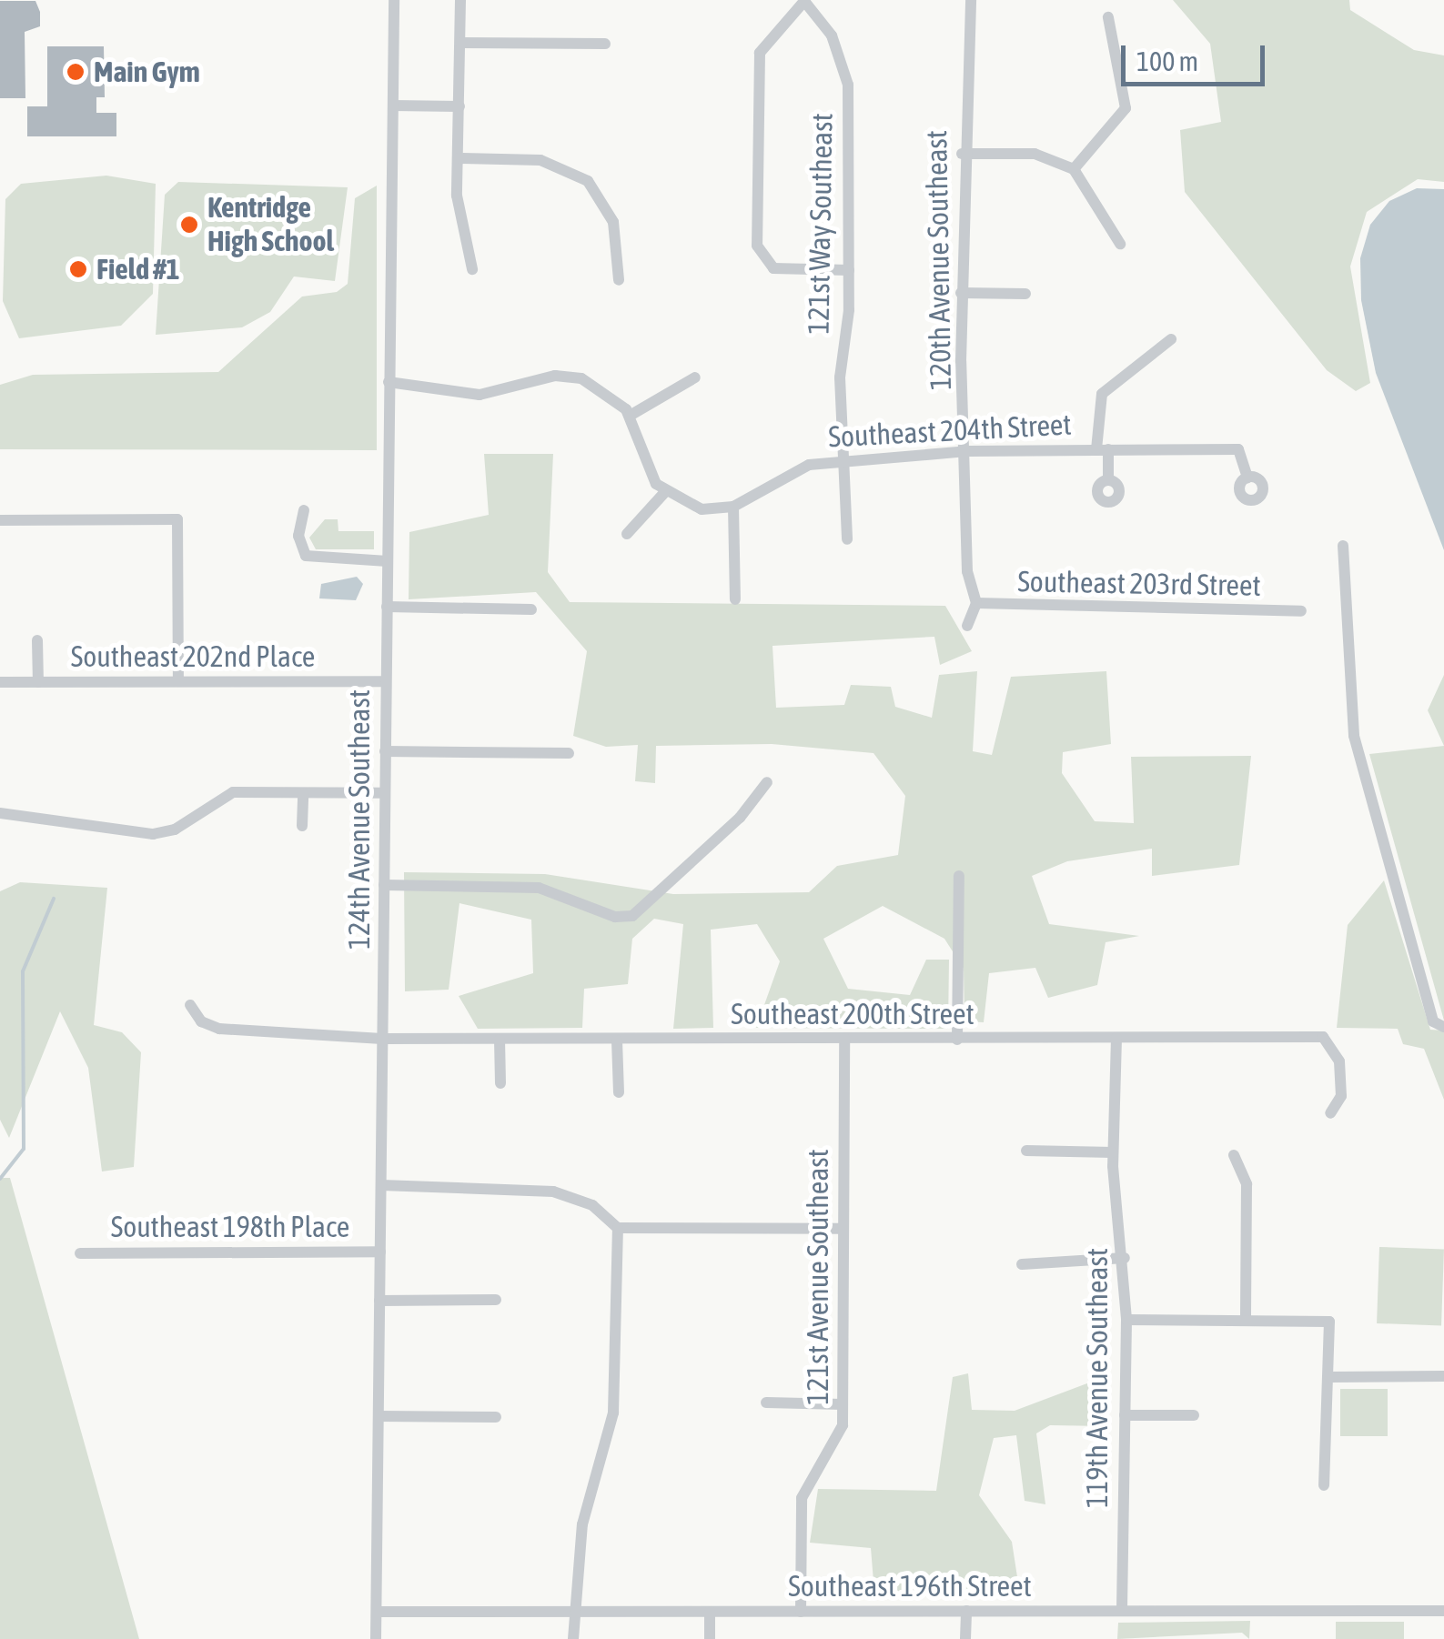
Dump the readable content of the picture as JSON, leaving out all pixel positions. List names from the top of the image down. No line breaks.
{"streets":{"street":["121st Way Southeast","120th Avenue Southeast","Southeast 204th Street","Southeast 203rd Street","Southeast 202nd Place","124th Avenue Southeast","Southeast 200th Street","Southeast 198th Place","121st Avenue Southeast","119th Avenue Southeast","Southeast 196th Street"]},"crossings":[["121st Way Southeast","Southeast 204th Street"],["120th Avenue Southeast","Southeast 204th Street"],["120th Avenue Southeast","Southeast 203rd Street"],["Southeast 202nd Place","124th Avenue Southeast"],["124th Avenue Southeast","Southeast 200th Street"],["124th Avenue Southeast","Southeast 198th Place"],["124th Avenue Southeast","Southeast 196th Street"],["Southeast 200th Street","121st Avenue Southeast"],["Southeast 200th Street","119th Avenue Southeast"],["121st Avenue Southeast","Southeast 196th Street"],["119th Avenue Southeast","Southeast 196th Street"]],"places":["Main Gym","Kentridge High School","Field #1"],"scale_bar":"100 m"}
